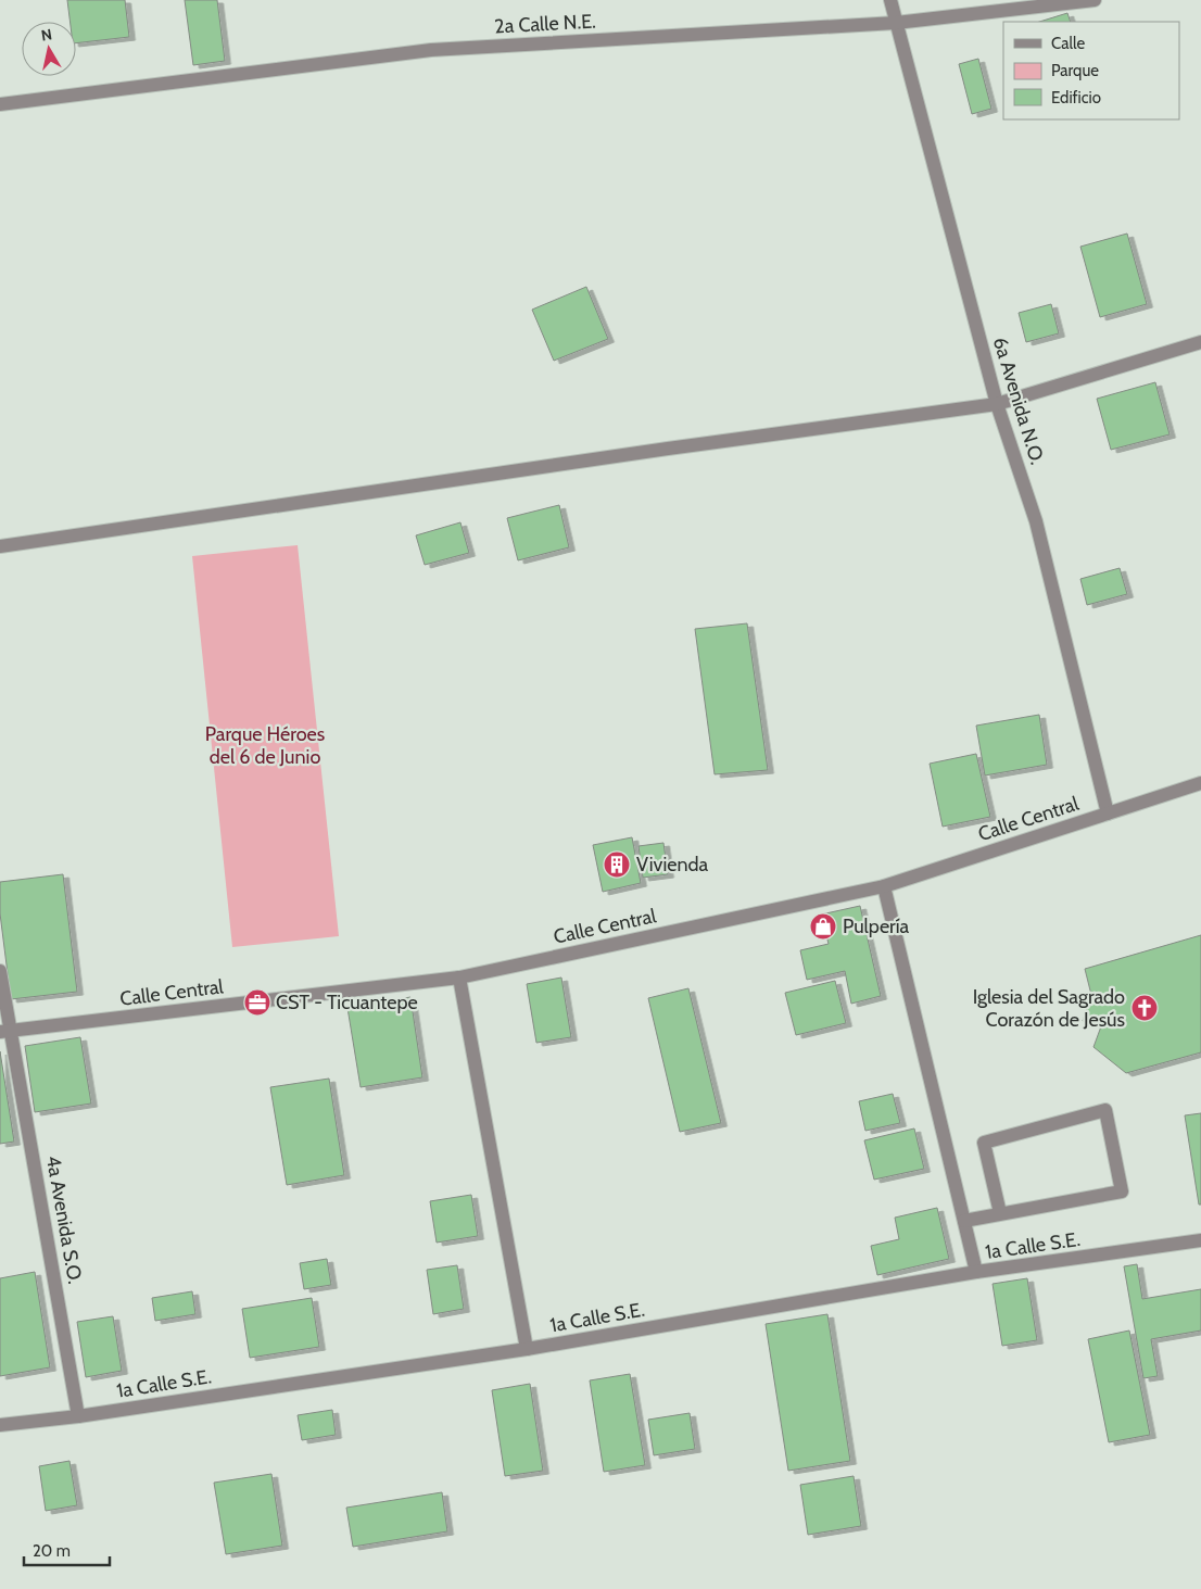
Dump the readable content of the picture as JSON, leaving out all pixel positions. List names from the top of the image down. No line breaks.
{"streets":{"street":["2a Calle N.E.","6a Avenida N.O.","Calle Central","4a Avenida S.O.","1a Calle S.E."]},"crossings":[["2a Calle N.E.","6a Avenida N.O."],["6a Avenida N.O.","Calle Central"],["Calle Central","4a Avenida S.O."],["4a Avenida S.O.","1a Calle S.E."]],"parks":["Parque Héroes del 6 de Junio"],"places":{"building":["Vivienda"],"shop":["Pulpería"],"office":["CST - Ticuantepe"],"church":["Iglesia del Sagrado Corazón de Jesús"]},"legend":["Calle","Parque","Edificio"],"scale_bar":"20 m","north":"top"}
